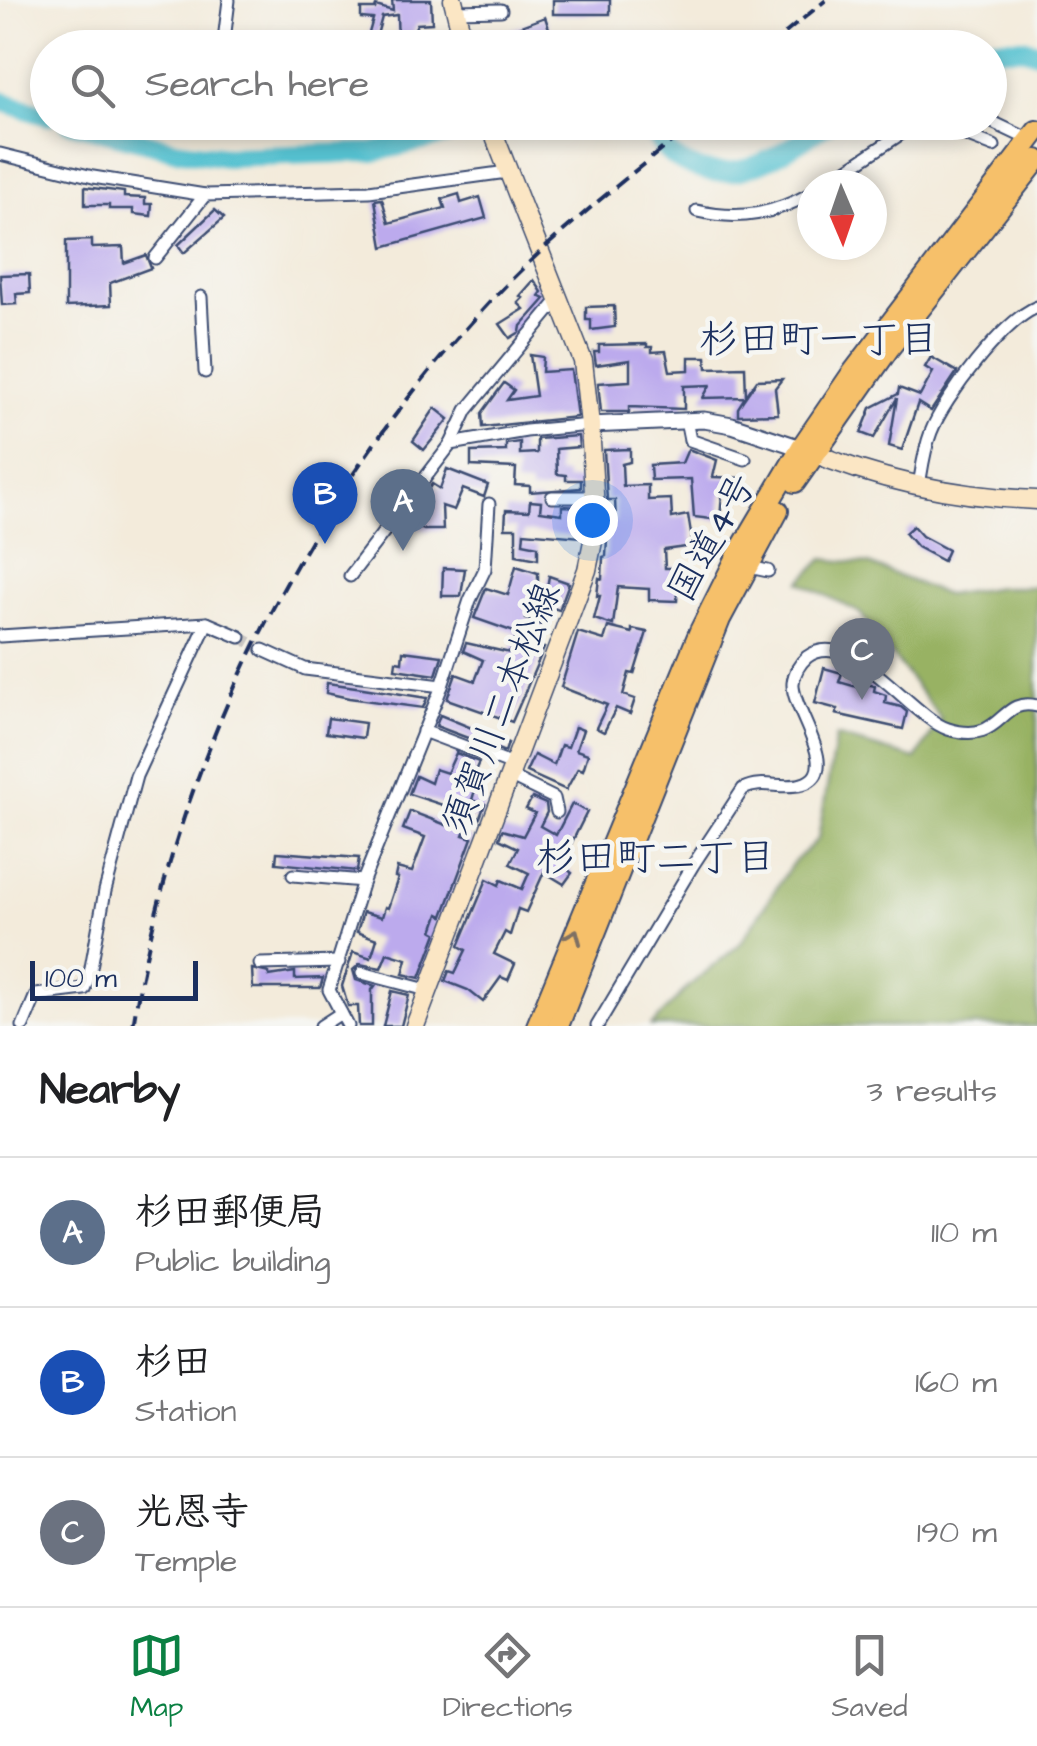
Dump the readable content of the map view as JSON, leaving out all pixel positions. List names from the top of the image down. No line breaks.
{"streets":{"highway":["国道4号"],"main road":["須賀川二本松線"]},"districts":["杉田町一丁目","杉田町二丁目"],"scale_bar":"100 m","north":"bottom","page":{"search":"Search here","pins":["B","A","C"],"scale":"100 m","heading":["Nearby","3 results"],"list":[{"mark":"A","name":"杉田郵便局","note":"Public building","value":"110 m"},{"mark":"B","name":"杉田","note":"Station","value":"160 m"},{"mark":"C","name":"光恩寺","note":"Temple","value":"190 m"}],"nav":["Map","Directions","Saved"]}}
